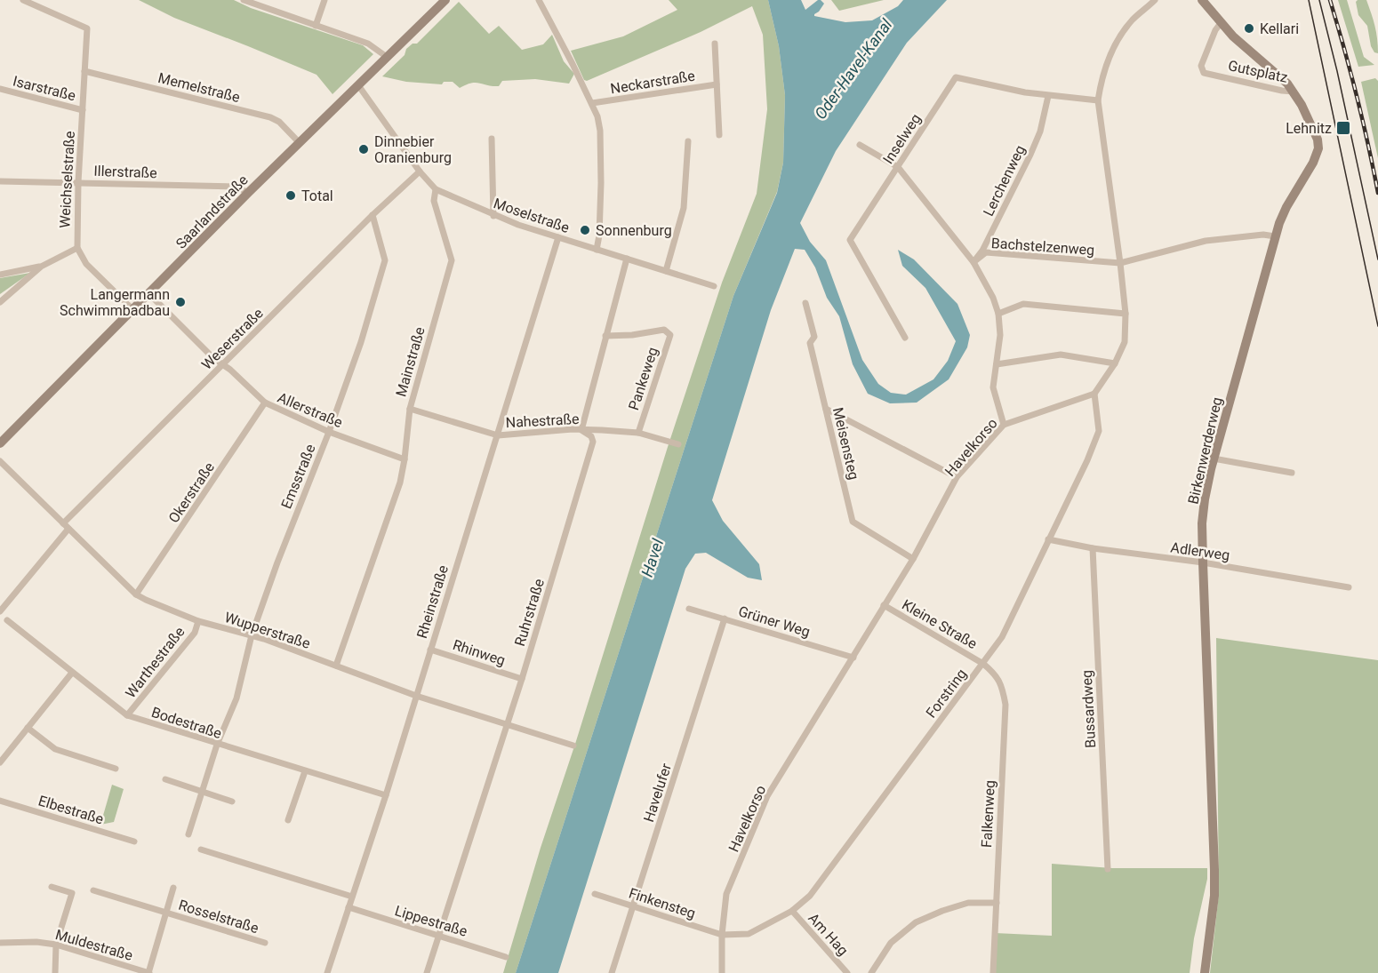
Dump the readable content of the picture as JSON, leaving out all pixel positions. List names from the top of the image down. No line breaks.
{"streets":{"street":["Gutsplatz","Neckarstraße","Memelstraße","Isarstraße","Inselweg","Illerstraße","Weichselstraße","Lerchenweg","Saarlandstraße","Moselstraße","Bachstelzenweg","Weserstraße","Mainstraße","Pankeweg","Allerstraße","Nahestraße","Meisensteg","Havelkorso","Birkenwerderweg","Emsstraße","Okerstraße","Adlerweg","Rheinstraße","Ruhrstraße","Grüner Weg","Kleine Straße","Wupperstraße","Rhinweg","Warthestraße","Forstring","Bussardweg","Bodestraße","Havelufer","Elbestraße","Falkenweg","Finkensteg","Rosselstraße","Lippestraße","Am Hag","Muldestraße"]},"crossings":[["Gutsplatz","Birkenwerderweg"],["Memelstraße","Weichselstraße"],["Memelstraße","Saarlandstraße"],["Isarstraße","Weichselstraße"],["Inselweg","Lerchenweg"],["Inselweg","Bachstelzenweg"],["Illerstraße","Weichselstraße"],["Illerstraße","Saarlandstraße"],["Weichselstraße","Saarlandstraße"],["Lerchenweg","Bachstelzenweg"],["Saarlandstraße","Allerstraße"],["Moselstraße","Mainstraße"],["Moselstraße","Rheinstraße"],["Bachstelzenweg","Birkenwerderweg"],["Weserstraße","Allerstraße"],["Weserstraße","Emsstraße"],["Weserstraße","Wupperstraße"],["Mainstraße","Allerstraße"],["Mainstraße","Nahestraße"],["Mainstraße","Wupperstraße"],["Pankeweg","Nahestraße"],["Allerstraße","Emsstraße"],["Allerstraße","Okerstraße"],["Nahestraße","Rheinstraße"],["Nahestraße","Ruhrstraße"],["Meisensteg","Havelkorso"],["Havelkorso","Grüner Weg"],["Havelkorso","Kleine Straße"],["Havelkorso","Forstring"],["Havelkorso","Finkensteg"],["Birkenwerderweg","Adlerweg"],["Emsstraße","Wupperstraße"],["Emsstraße","Bodestraße"],["Okerstraße","Wupperstraße"],["Adlerweg","Forstring"],["Adlerweg","Bussardweg"],["Rheinstraße","Wupperstraße"],["Rheinstraße","Rhinweg"],["Rheinstraße","Bodestraße"],["Rheinstraße","Lippestraße"],["Ruhrstraße","Wupperstraße"],["Ruhrstraße","Rhinweg"],["Ruhrstraße","Lippestraße"],["Grüner Weg","Havelufer"],["Kleine Straße","Forstring"],["Kleine Straße","Falkenweg"],["Wupperstraße","Warthestraße"],["Warthestraße","Bodestraße"],["Forstring","Falkenweg"],["Forstring","Finkensteg"],["Forstring","Am Hag"],["Havelufer","Finkensteg"],["Rosselstraße","Muldestraße"]],"water":["Oder-Havel-Kanal","Havel"],"places":{"other":["Kellari","Dinnebier Oranienburg","Total","Sonnenburg","Langermann Schwimmbadbau"],"transit":["Lehnitz"]}}
